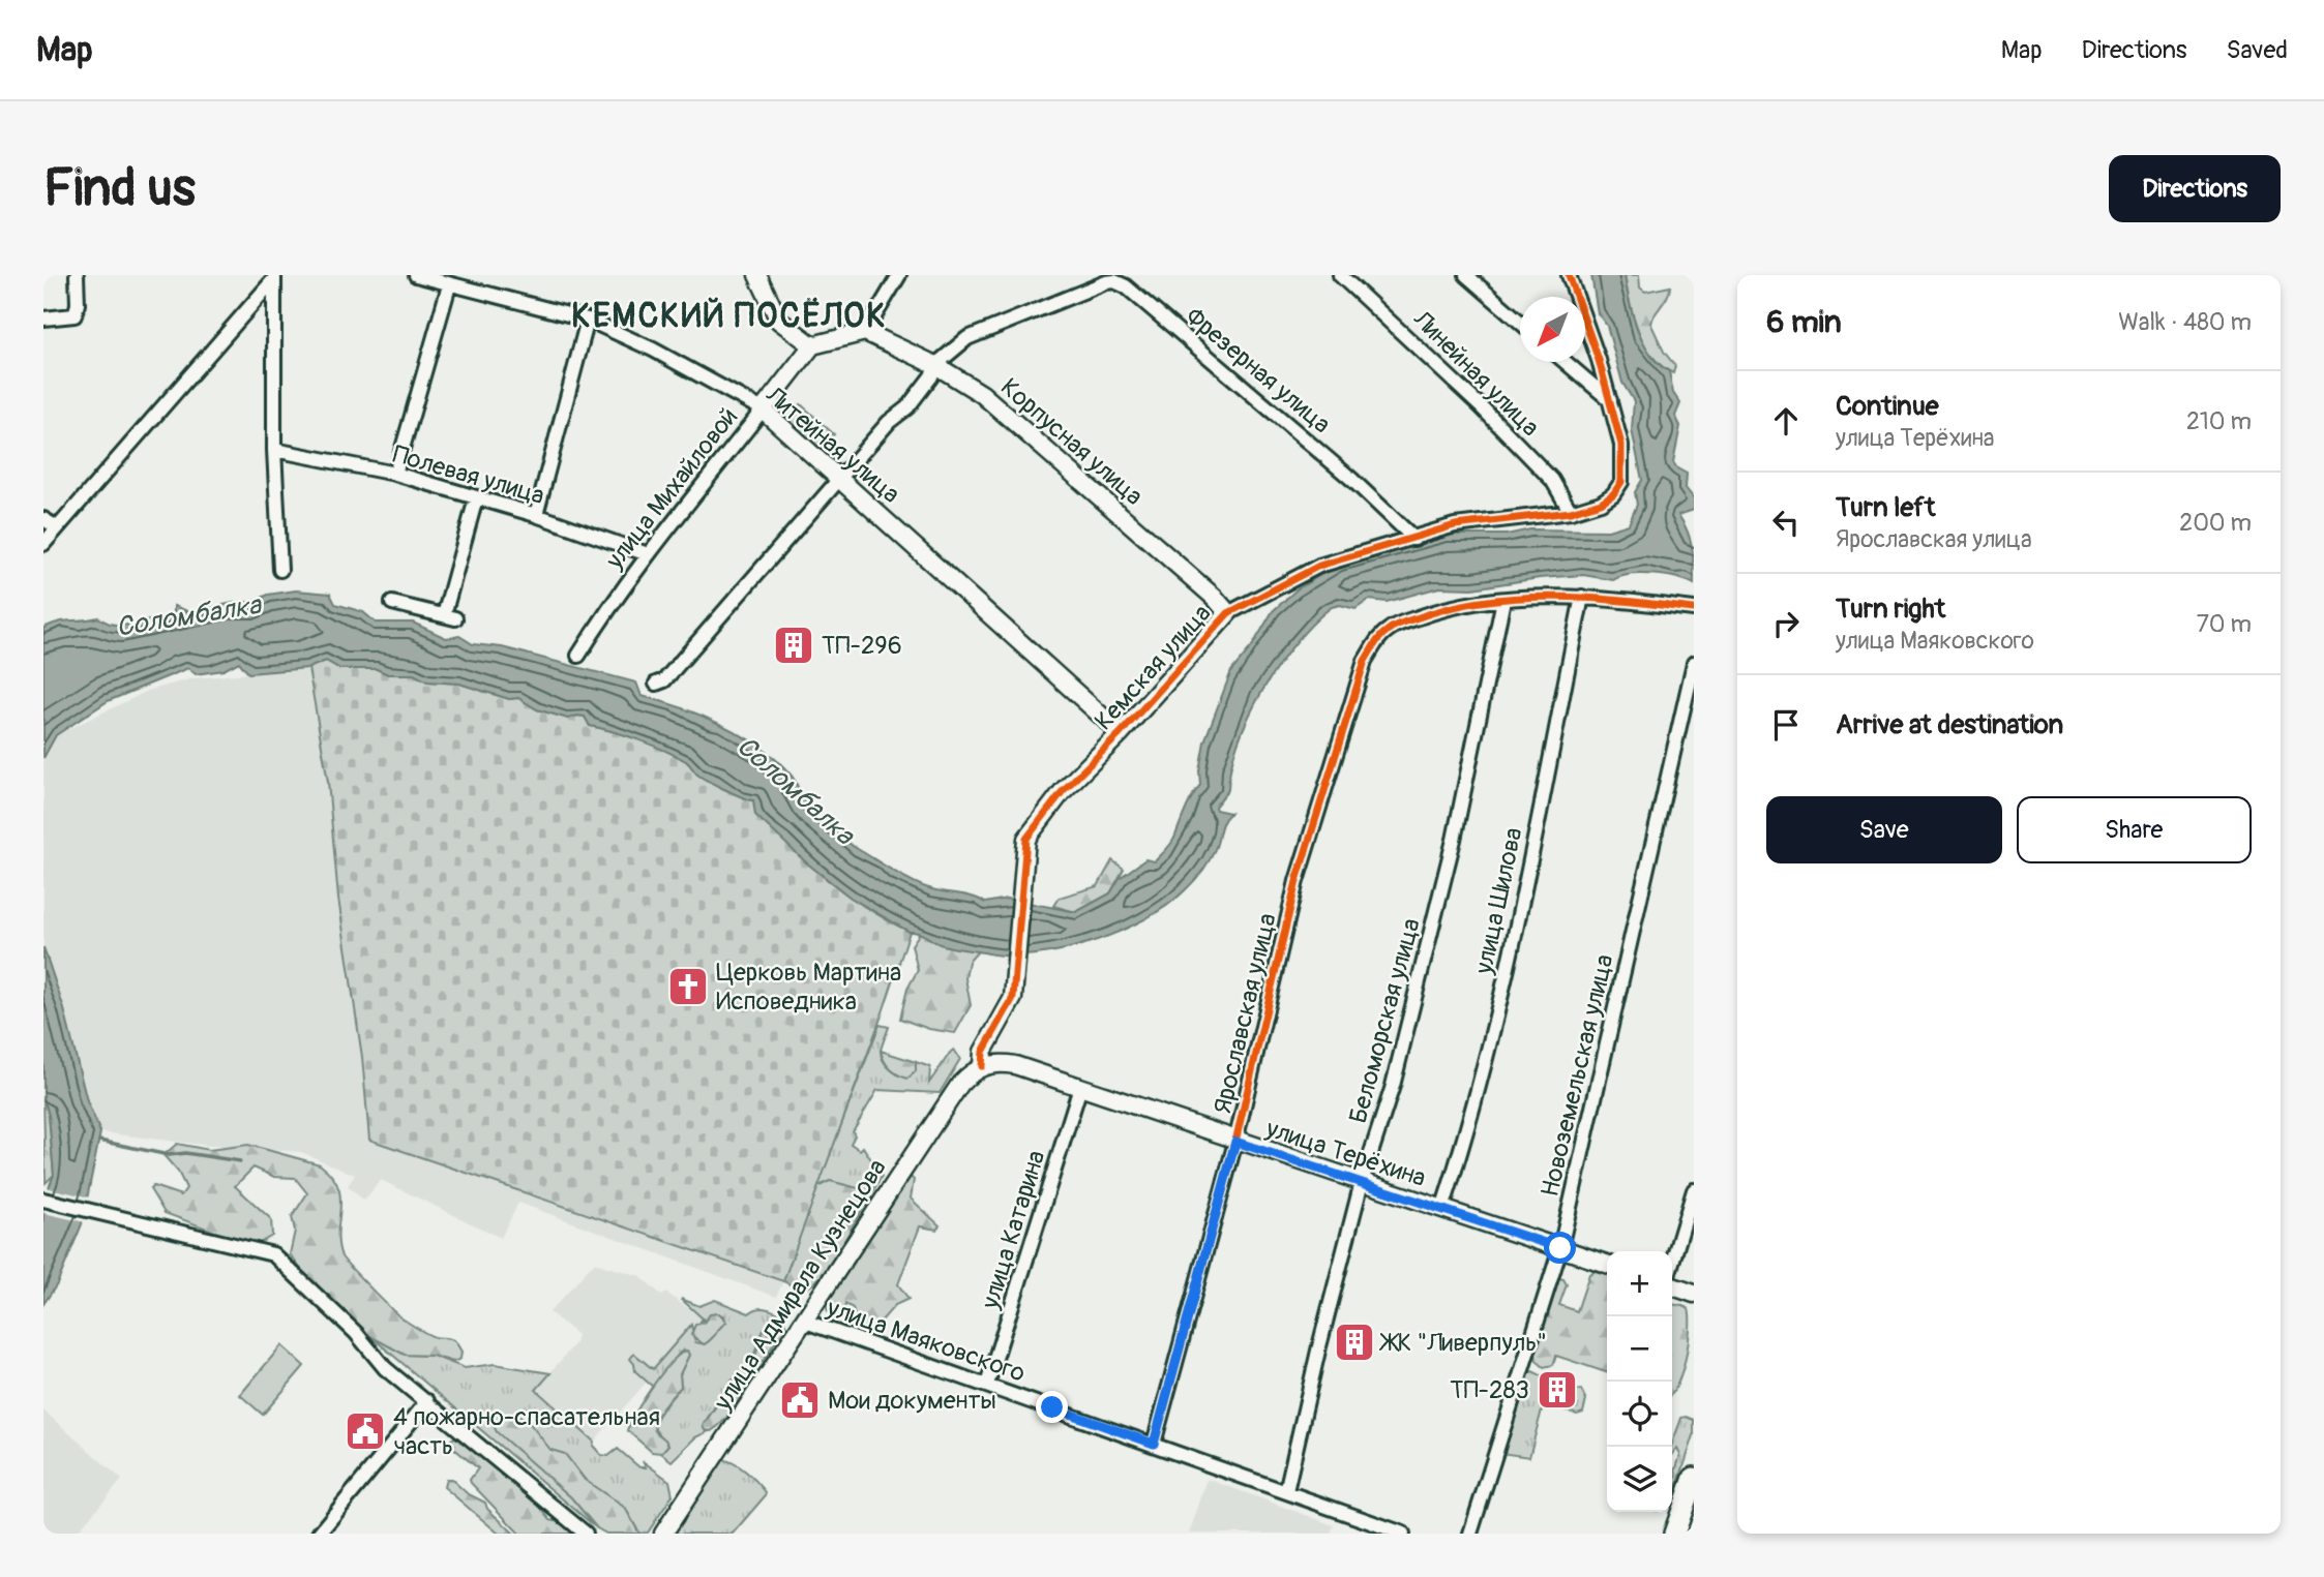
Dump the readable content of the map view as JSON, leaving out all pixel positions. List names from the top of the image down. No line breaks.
{"streets":{"street":["Фрезерная улица","Линейная улица","Корпусная улица","Литейная улица","Полевая улица","улица Михайловой","Кемская улица","улица Шилова","Ярославская улица","Беломорская улица","Новоземельская улица","улица Терёхина","улица Катарина","улица Адмирала Кузнецова","улица Маяковского"]},"crossings":[["Фрезерная улица","Корпусная улица"],["Фрезерная улица","Литейная улица"],["Фрезерная улица","Кемская улица"],["Линейная улица","Кемская улица"],["Корпусная улица","Кемская улица"],["Литейная улица","улица Михайловой"],["Литейная улица","Кемская улица"],["Полевая улица","улица Михайловой"],["Кемская улица","улица Терёхина"],["Кемская улица","улица Адмирала Кузнецова"],["улица Шилова","улица Терёхина"],["Ярославская улица","Беломорская улица"],["Ярославская улица","улица Терёхина"],["Ярославская улица","улица Маяковского"],["Беломорская улица","улица Терёхина"],["Беломорская улица","улица Маяковского"],["Новоземельская улица","улица Терёхина"],["улица Терёхина","улица Катарина"],["улица Терёхина","улица Адмирала Кузнецова"],["улица Катарина","улица Маяковского"],["улица Адмирала Кузнецова","улица Маяковского"]],"districts":["КЕМСКИЙ ПОСЁЛОК"],"water":["Соломбалка"],"places":{"building":["ТП-296","ЖК \"Ливерпуль\"","ТП-283"],"church":["Церковь Мартина Исповедника"],"public building":["Мои документы","4 пожарно-спасательная часть"]},"north":"bottom left","page":{"header":"Map","nav":["Map","Directions","Saved"],"buttons":["Directions",["Save","Share"]],"title":"Find us","heading":["6 min","Walk · 480 m"],"list":[["Continue","улица Терёхина","210 m"],["Turn left","Ярославская улица","200 m"],["Turn right","улица Маяковского","70 m"],"Arrive at destination"],"map_buttons":["+","−"]}}
